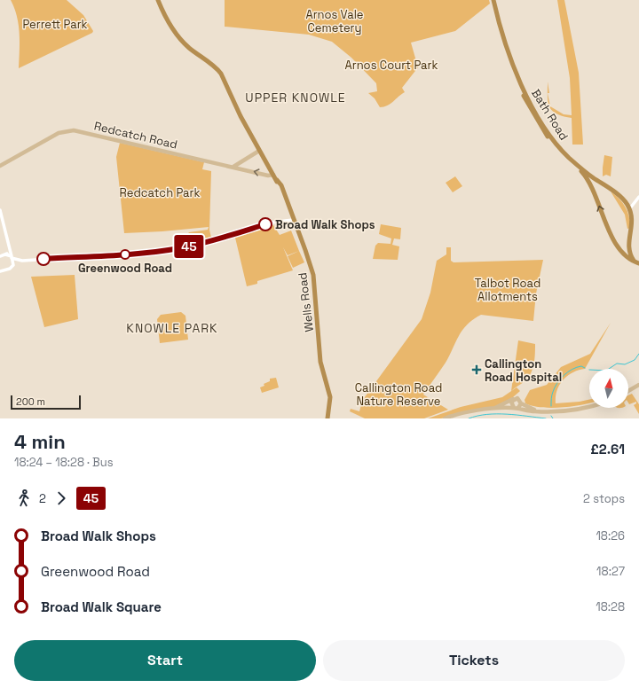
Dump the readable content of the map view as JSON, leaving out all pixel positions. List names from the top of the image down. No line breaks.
{"streets":{"highway":["Bath Road","Wells Road"],"main road":["Redcatch Road"]},"crossings":[["Redcatch Road","Wells Road"]],"districts":["UPPER KNOWLE","KNOWLE PARK"],"parks":["Arnos Vale Cemetery","Perrett Park","Arnos Court Park","Redcatch Park","Talbot Road Allotments","Callington Road Nature Reserve"],"places":{"other":["Broad Walk Shops","Greenwood Road"],"health":["Callington Road Hospital"]},"lines":["bus line 45"],"scale_bar":"200 m","north":"top","page":{"on_map":"45","scale":"200 m","heading":["4 min","18:24 – 18:28 · Bus","£2.61"],"legs":["2","45","2 stops"],"list":[{"name":"Broad Walk Shops","value":"18:26"},{"name":"Greenwood Road","value":"18:27"},{"name":"Broad Walk Square","value":"18:28"}],"buttons":["Start","Tickets"]}}
